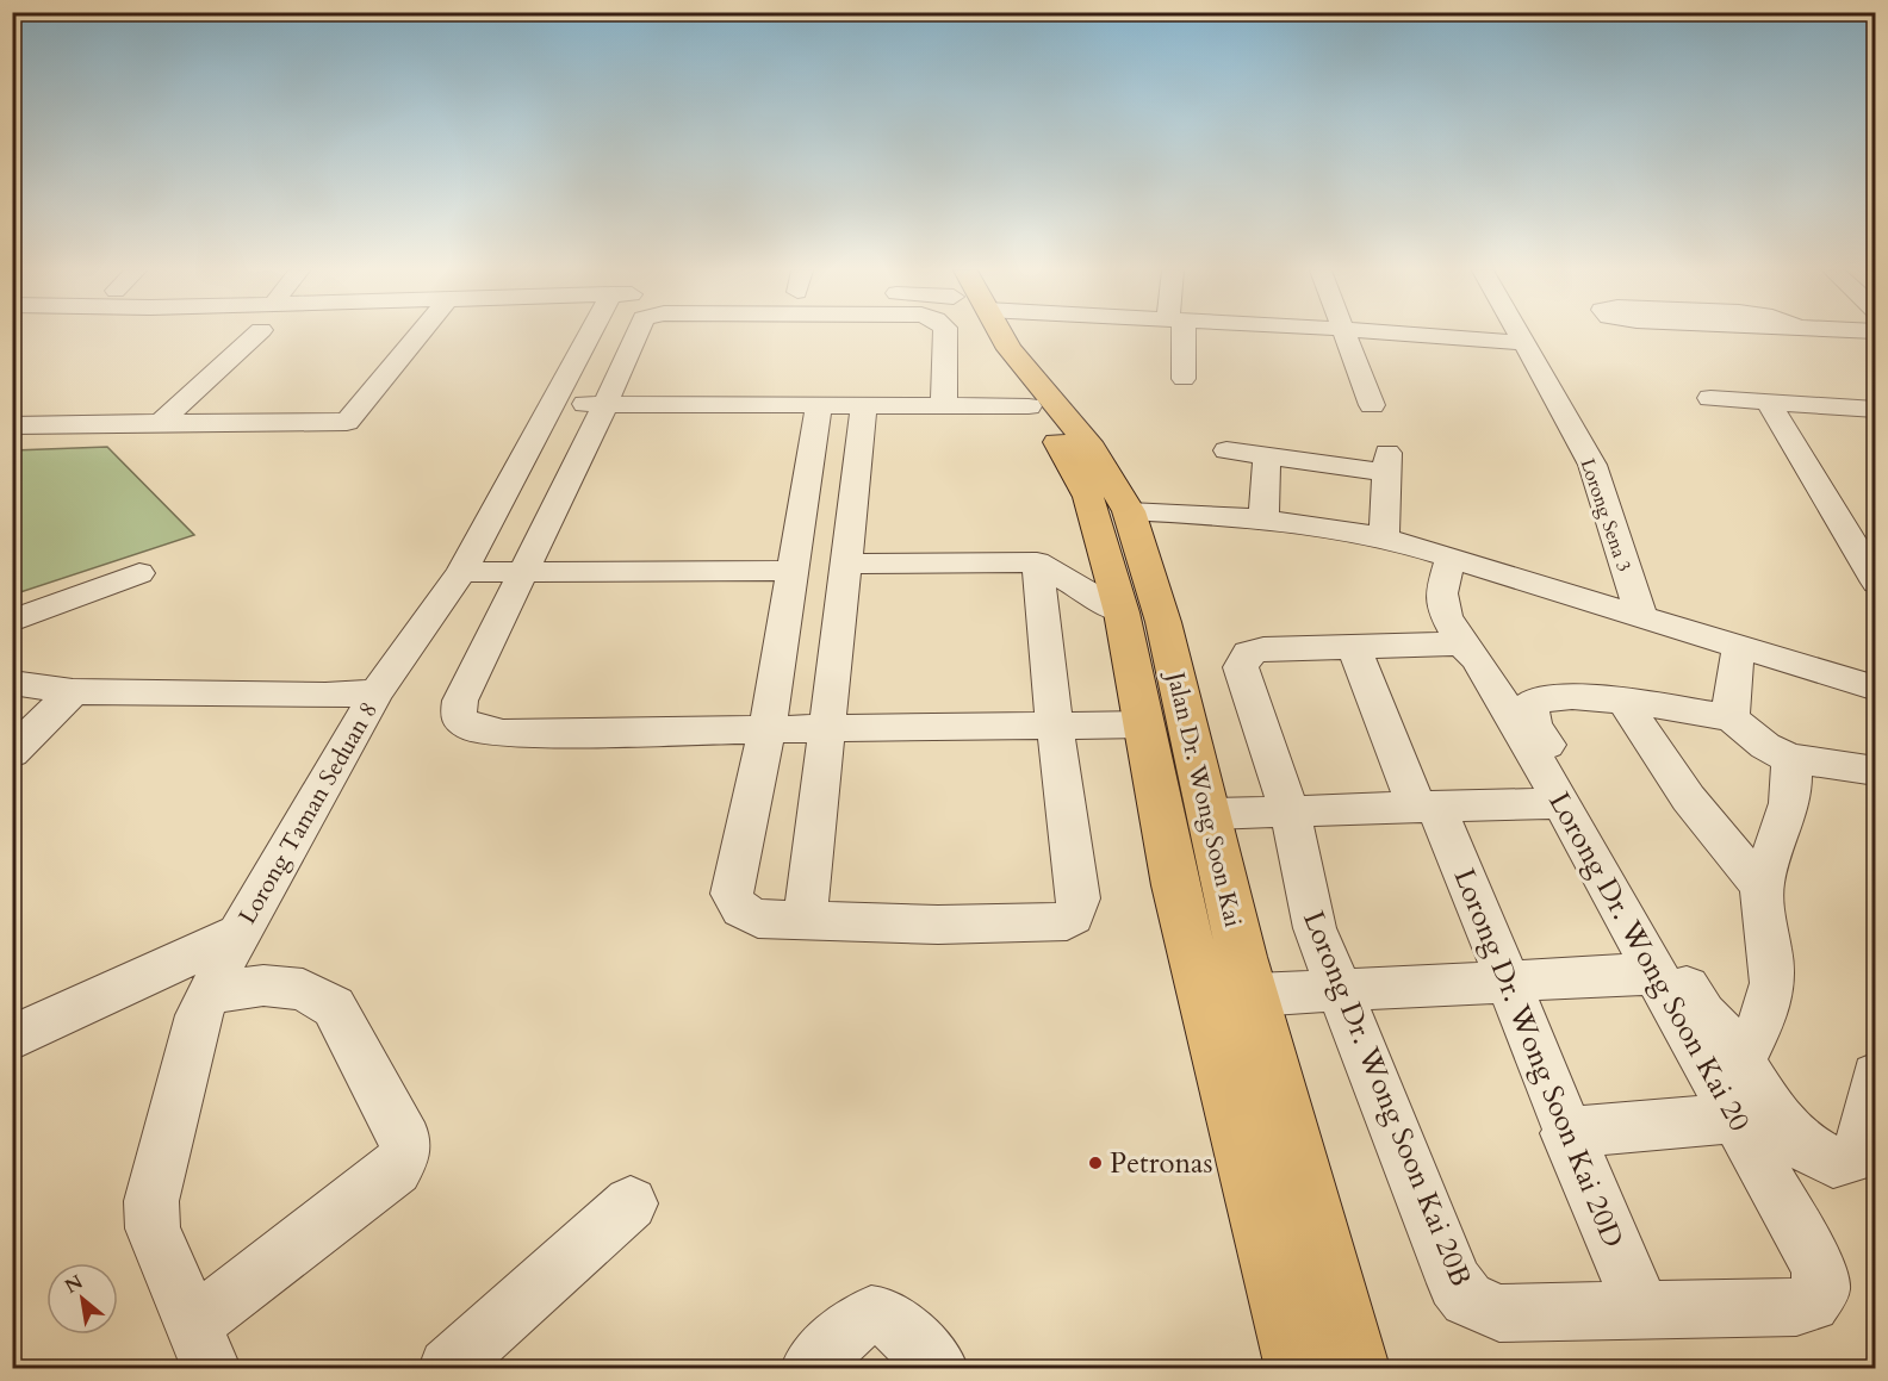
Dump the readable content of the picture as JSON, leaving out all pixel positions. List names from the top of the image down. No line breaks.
{"streets":{"main road":["Jalan Dr. Wong Soon Kai"],"street":["Lorong Sena 3","Lorong Taman Seduan 8","Lorong Dr. Wong Soon Kai 20","Lorong Dr. Wong Soon Kai 20D","Lorong Dr. Wong Soon Kai 20B"]},"crossings":[["Lorong Dr. Wong Soon Kai 20","Lorong Dr. Wong Soon Kai 20D"],["Lorong Dr. Wong Soon Kai 20","Lorong Dr. Wong Soon Kai 20B"],["Lorong Dr. Wong Soon Kai 20D","Lorong Dr. Wong Soon Kai 20B"]],"places":["Petronas"],"north":"top left"}
